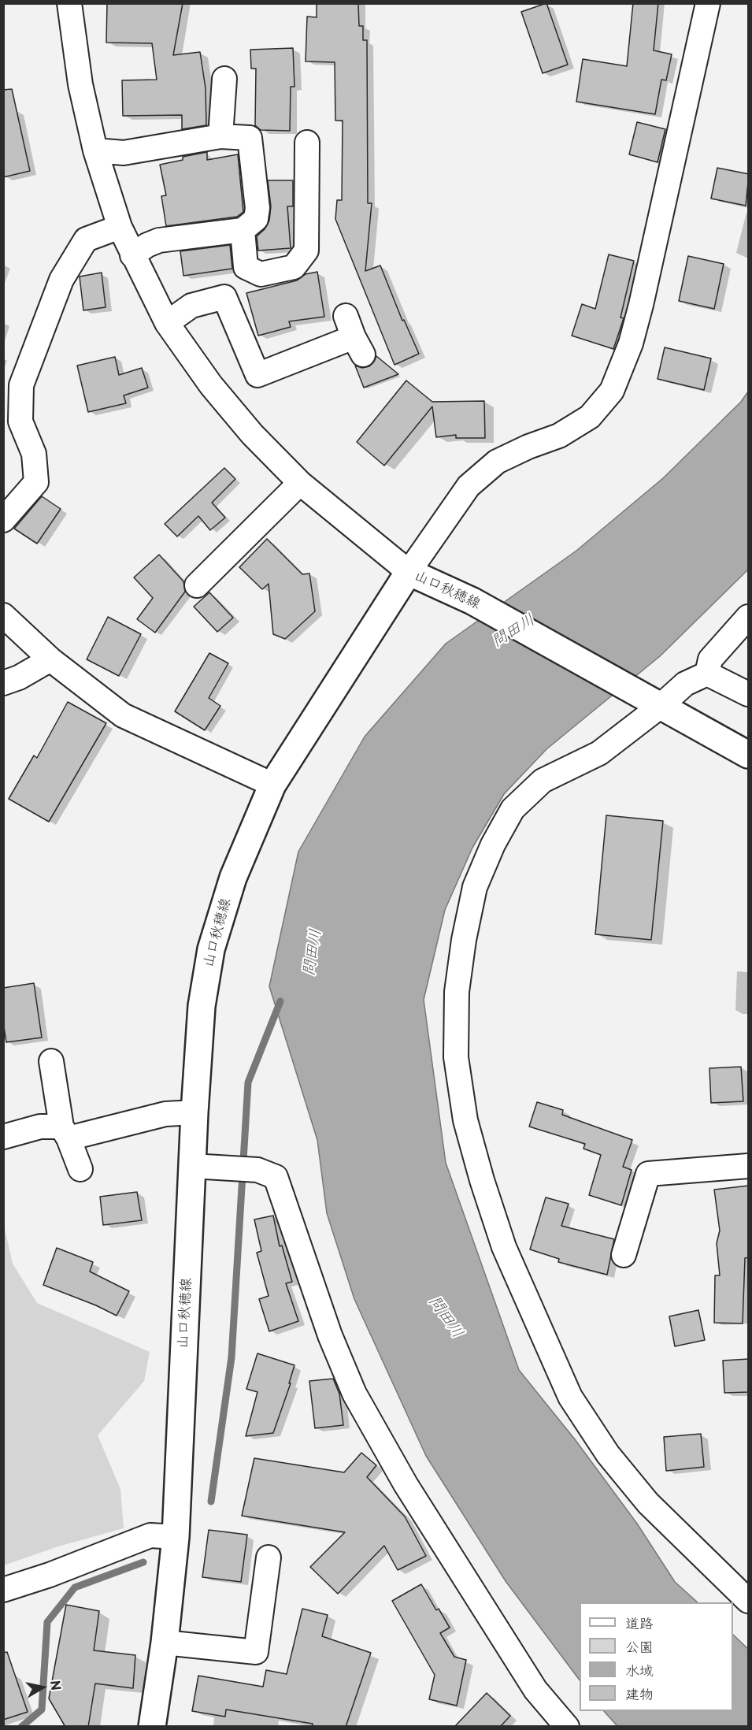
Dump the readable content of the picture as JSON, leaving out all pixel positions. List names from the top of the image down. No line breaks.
{"streets":{"main road":["山口秋穂線"]},"water":["問田川"],"legend":["道路","公園","水域","建物"],"north":"right"}
